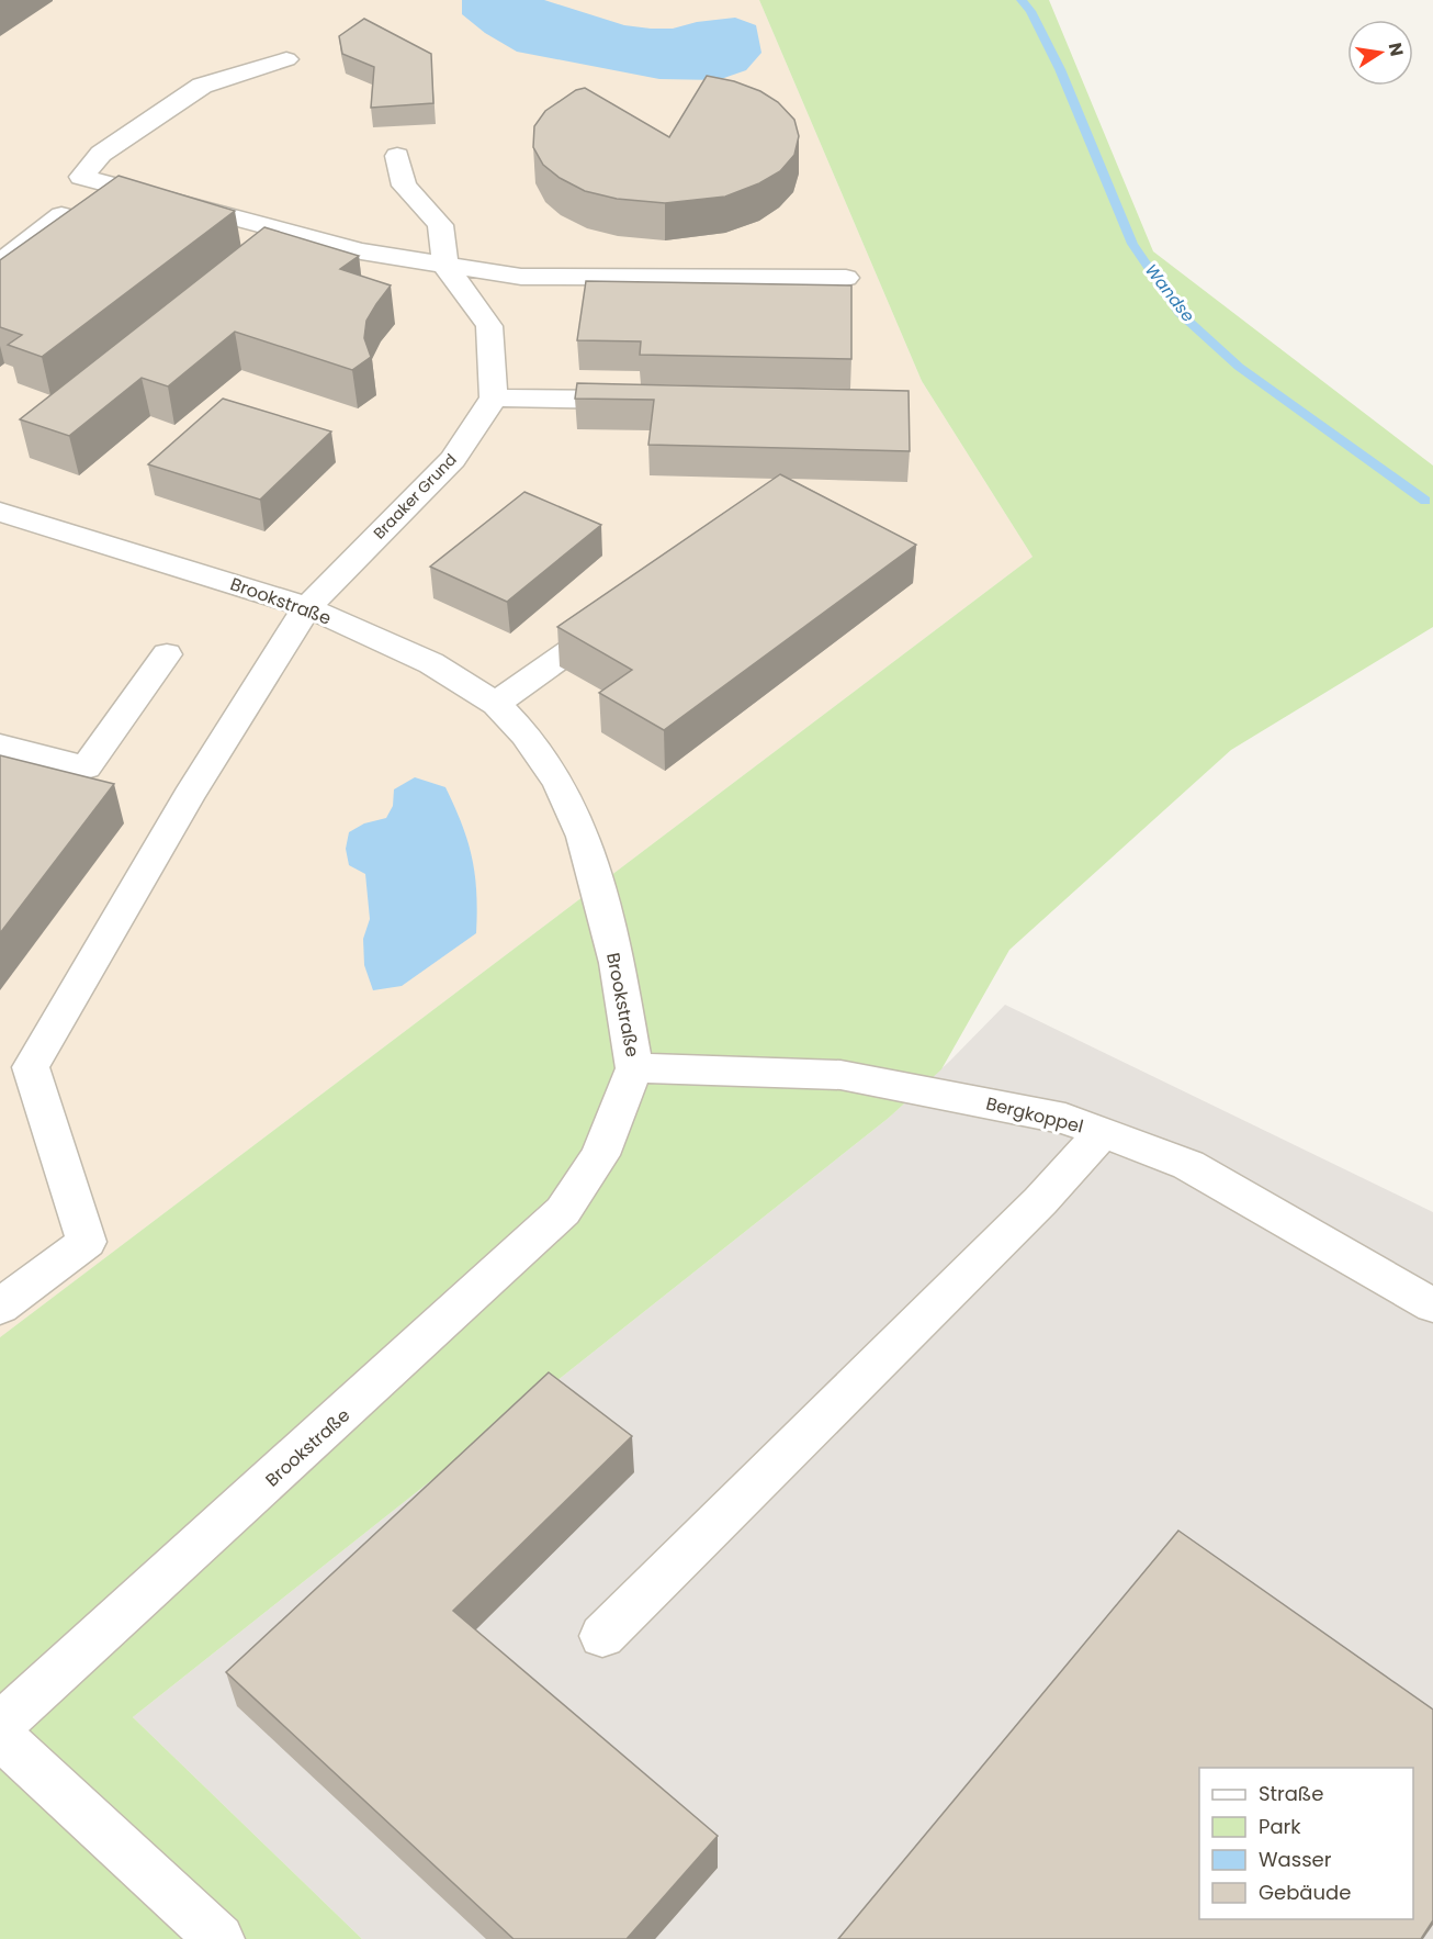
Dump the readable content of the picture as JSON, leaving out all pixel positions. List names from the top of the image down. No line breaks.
{"streets":{"street":["Braaker Grund","Brookstraße","Bergkoppel"]},"crossings":[["Braaker Grund","Brookstraße"],["Brookstraße","Bergkoppel"]],"water":["Wandse"],"legend":["Straße","Park","Wasser","Gebäude"],"north":"right"}
